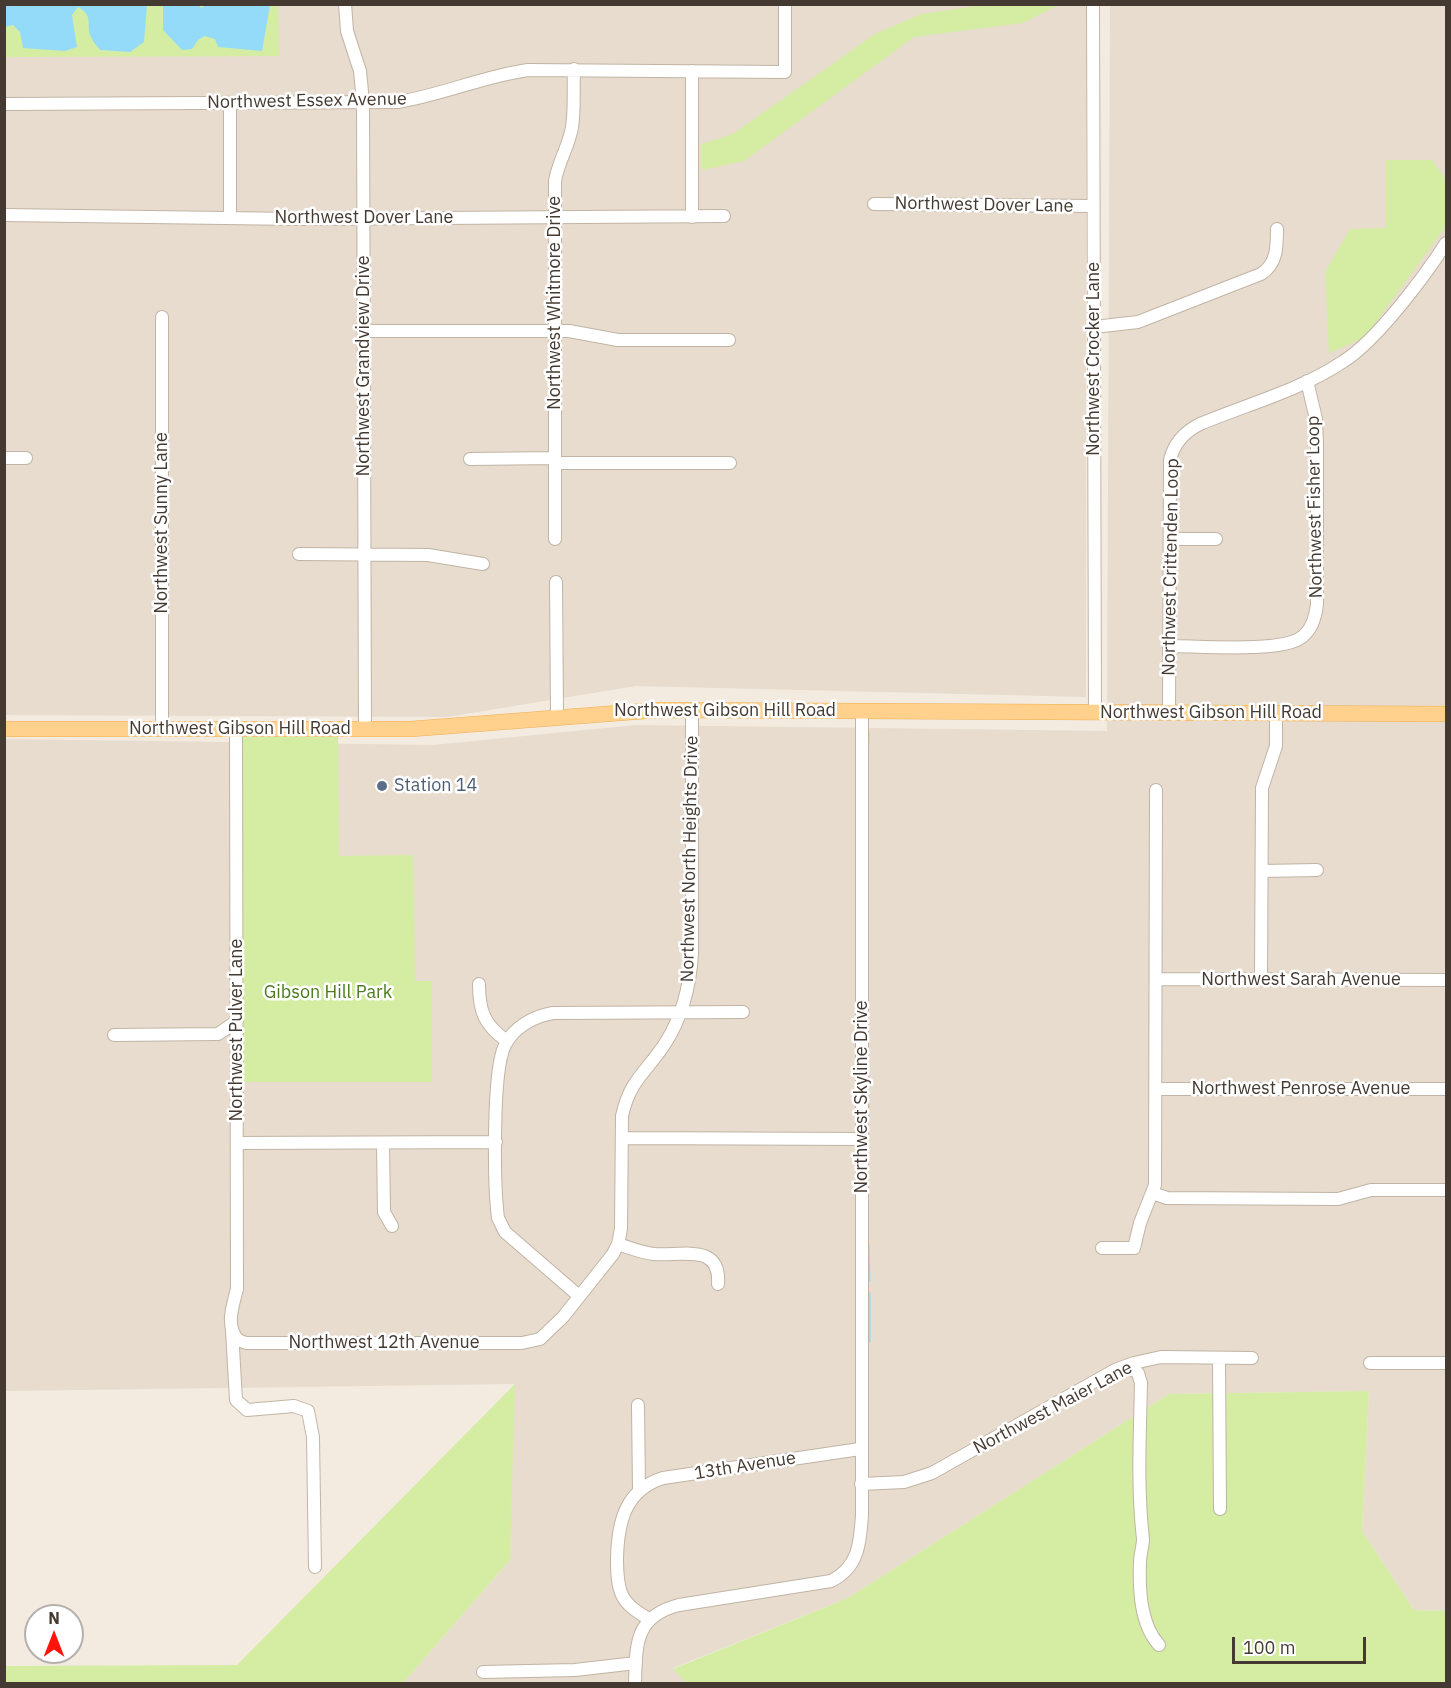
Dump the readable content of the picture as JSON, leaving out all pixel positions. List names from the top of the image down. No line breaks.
{"streets":{"main road":["Northwest Gibson Hill Road"],"street":["Northwest Essex Avenue","Northwest Dover Lane","Northwest Whitmore Drive","Northwest Crocker Lane","Northwest Grandview Drive","Northwest Fisher Loop","Northwest Sunny Lane","Northwest Crittenden Loop","Northwest North Heights Drive","Northwest Sarah Avenue","Northwest Pulver Lane","Northwest Penrose Avenue","Northwest Skyline Drive","Northwest 12th Avenue","Northwest Maier Lane","13th Avenue"]},"crossings":[["Northwest Essex Avenue","Northwest Whitmore Drive"],["Northwest Essex Avenue","Northwest Grandview Drive"],["Northwest Dover Lane","Northwest Whitmore Drive"],["Northwest Dover Lane","Northwest Crocker Lane"],["Northwest Dover Lane","Northwest Grandview Drive"],["Northwest Crocker Lane","Northwest Gibson Hill Road"],["Northwest Grandview Drive","Northwest Gibson Hill Road"],["Northwest Fisher Loop","Northwest Crittenden Loop"],["Northwest Sunny Lane","Northwest Gibson Hill Road"],["Northwest Crittenden Loop","Northwest Gibson Hill Road"],["Northwest Gibson Hill Road","Northwest North Heights Drive"],["Northwest Gibson Hill Road","Northwest Pulver Lane"],["Northwest Gibson Hill Road","Northwest Skyline Drive"],["Northwest Pulver Lane","Northwest 12th Avenue"],["Northwest Skyline Drive","Northwest Maier Lane"],["Northwest Skyline Drive","13th Avenue"]],"parks":["Gibson Hill Park"],"places":["Station 14"],"scale_bar":"100 m","north":"top"}
